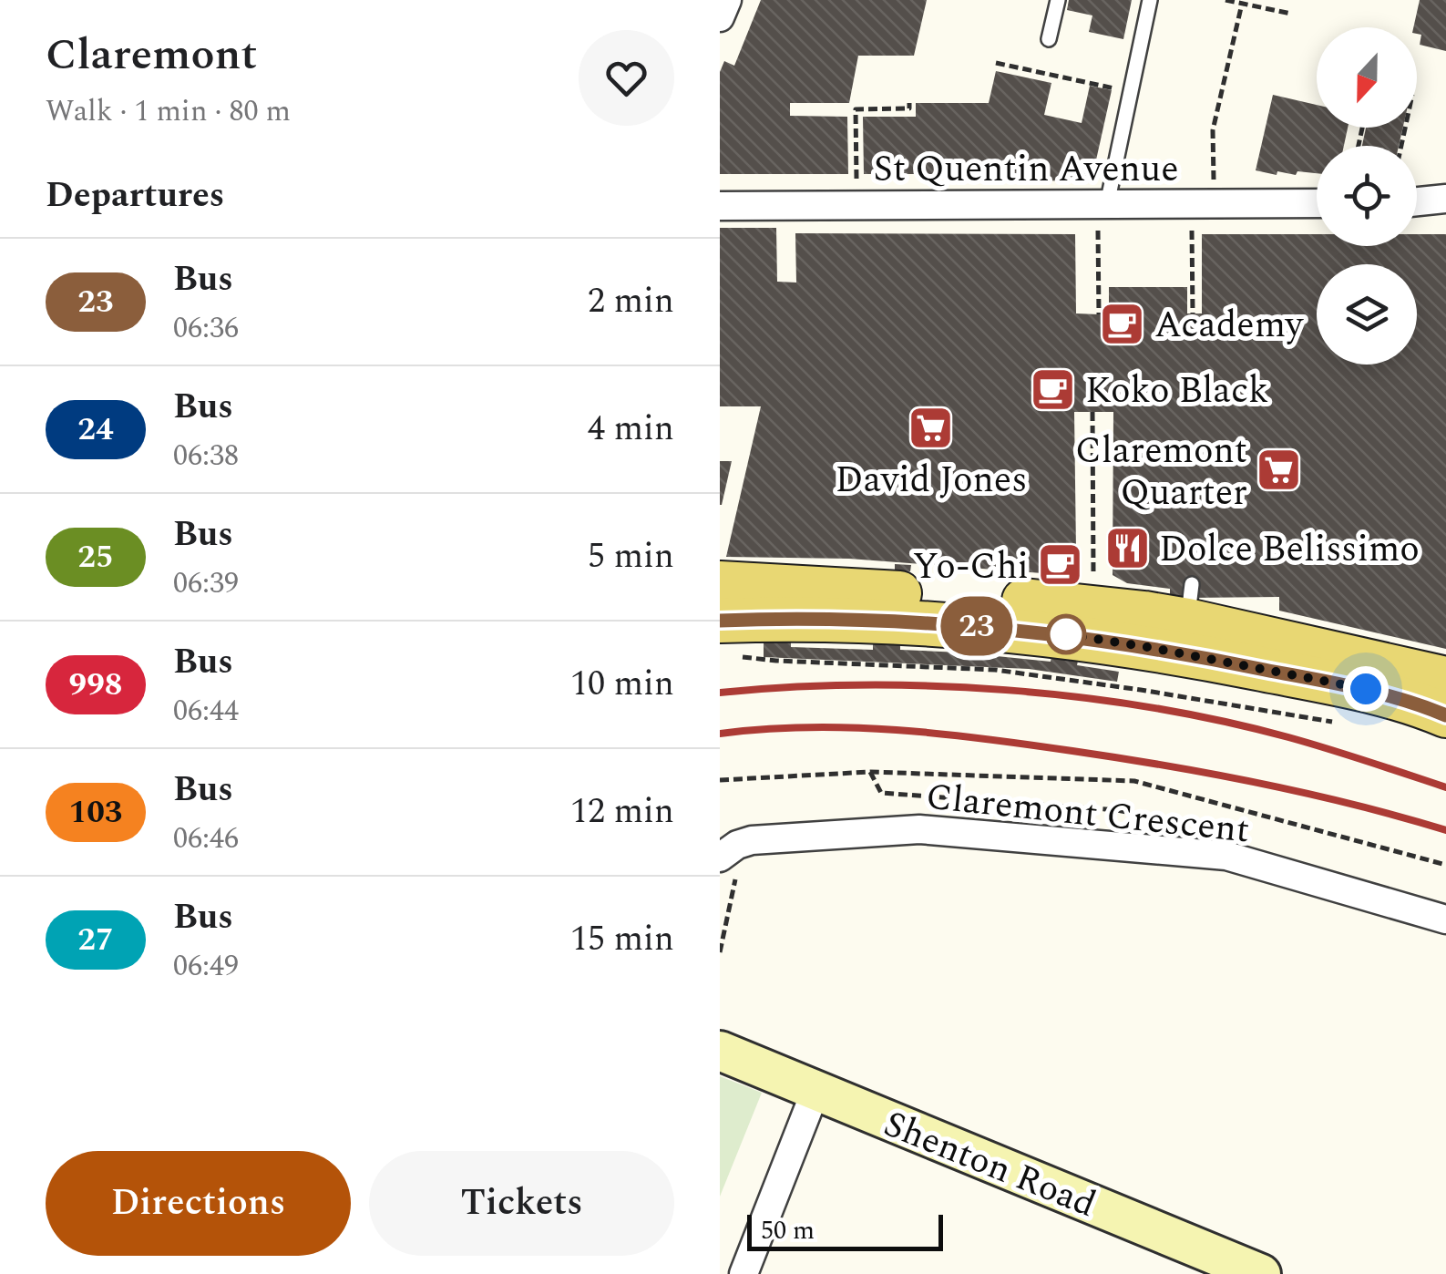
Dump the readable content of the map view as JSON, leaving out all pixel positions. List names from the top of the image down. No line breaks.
{"streets":{"main road":["Shenton Road"],"street":["St Quentin Avenue","Claremont Crescent"]},"places":{"cafe":["Academy","Koko Black","Yo-Chi"],"supermarket":["David Jones","Claremont Quarter"],"restaurant":["Dolce Belissimo"]},"lines":["bus line 23"],"scale_bar":"50 m","north":"bottom","page":{"heading":[["Claremont","Walk · 1 min · 80 m"],"Departures"],"on_map":"23","list":[{"mark":"23","name":"Bus","note":"06:36","value":"2 min"},{"mark":"24","name":"Bus","note":"06:38","value":"4 min"},{"mark":"25","name":"Bus","note":"06:39","value":"5 min"},{"mark":"998","name":"Bus","note":"06:44","value":"10 min"},{"mark":"103","name":"Bus","note":"06:46","value":"12 min"},{"mark":"27","name":"Bus","note":"06:49","value":"15 min"}],"buttons":["Directions","Tickets"],"scale":"50 m"}}
